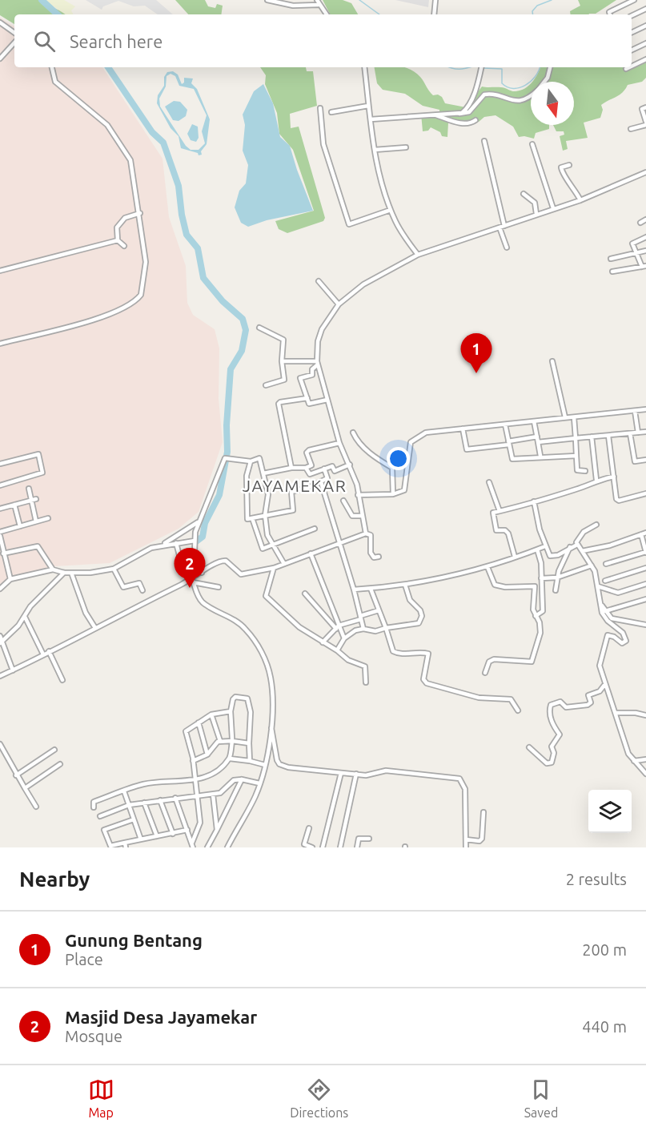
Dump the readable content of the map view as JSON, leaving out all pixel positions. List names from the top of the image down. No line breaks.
{"districts":["JAYAMEKAR"],"north":"bottom","page":{"search":"Search here","pins":["1","2"],"heading":["Nearby","2 results"],"list":[{"mark":"1","name":"Gunung Bentang","note":"Place","value":"200 m"},{"mark":"2","name":"Masjid Desa Jayamekar","note":"Mosque","value":"440 m"}],"nav":["Map","Directions","Saved"]}}
